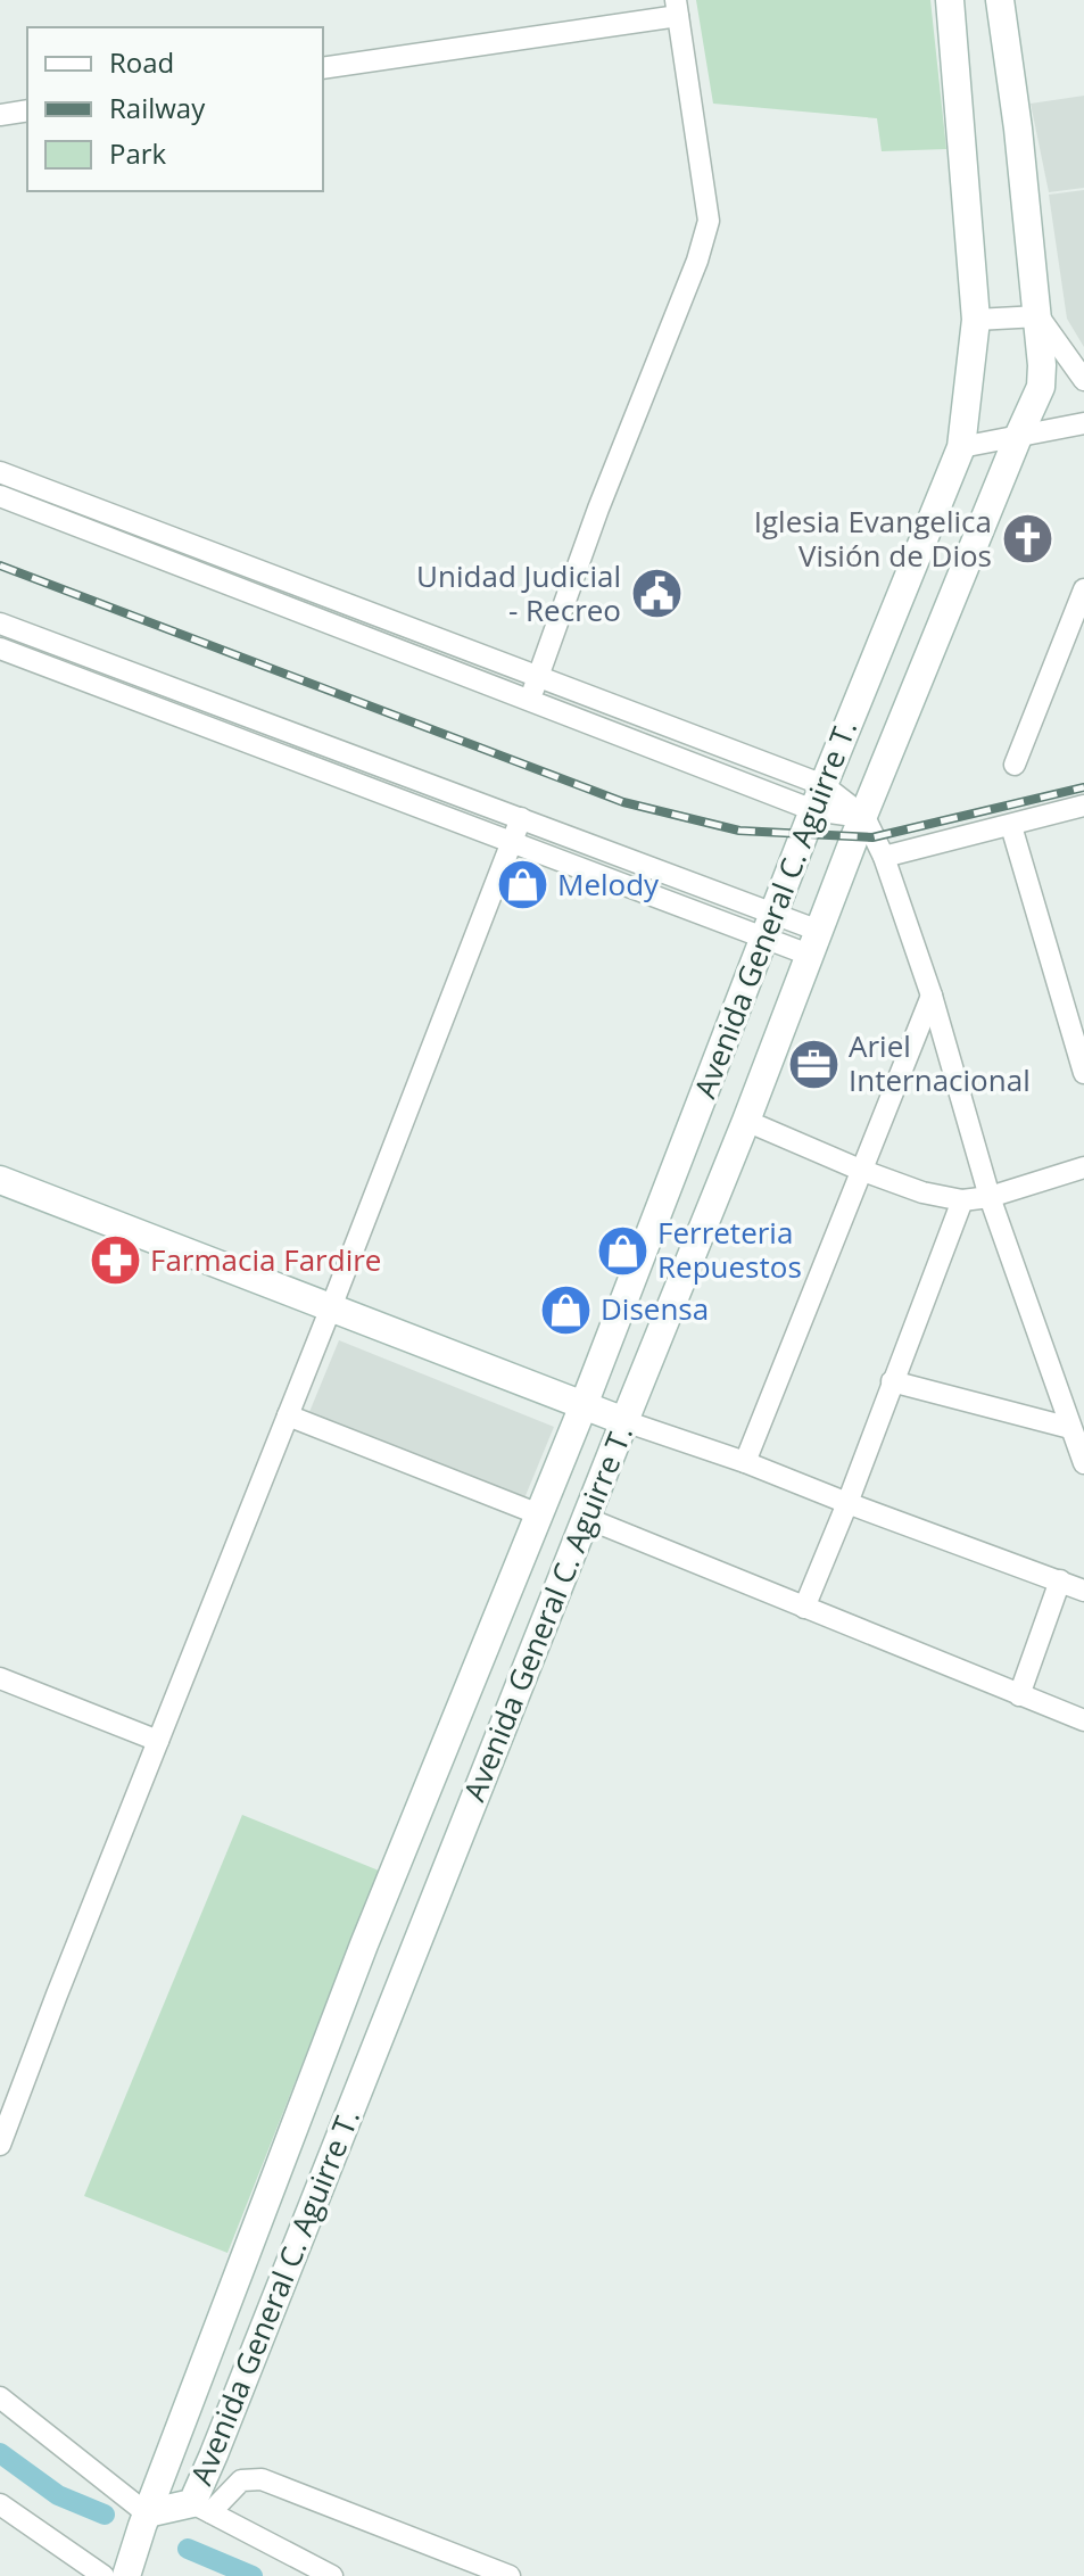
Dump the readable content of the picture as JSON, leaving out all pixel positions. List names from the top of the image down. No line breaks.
{"streets":{"street":["Avenida General C. Aguirre T."]},"places":{"church":["Iglesia Evangelica Visión de Dios"],"public building":["Unidad Judicial - Recreo"],"shop":["Melody","Ferreteria Repuestos","Disensa"],"office":["Ariel Internacional"],"pharmacy":["Farmacia Fardire"]},"legend":["Road","Railway","Park"]}
